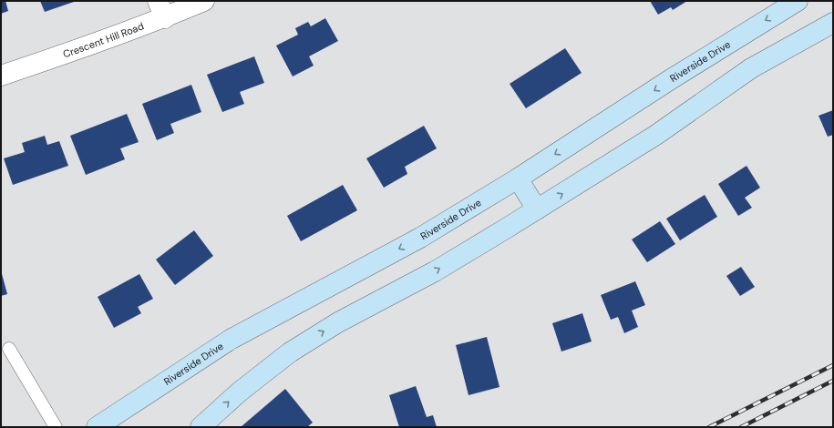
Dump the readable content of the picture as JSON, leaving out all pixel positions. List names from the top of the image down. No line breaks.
{"streets":{"street":["Crescent Hill Road","Riverside Drive"]}}
